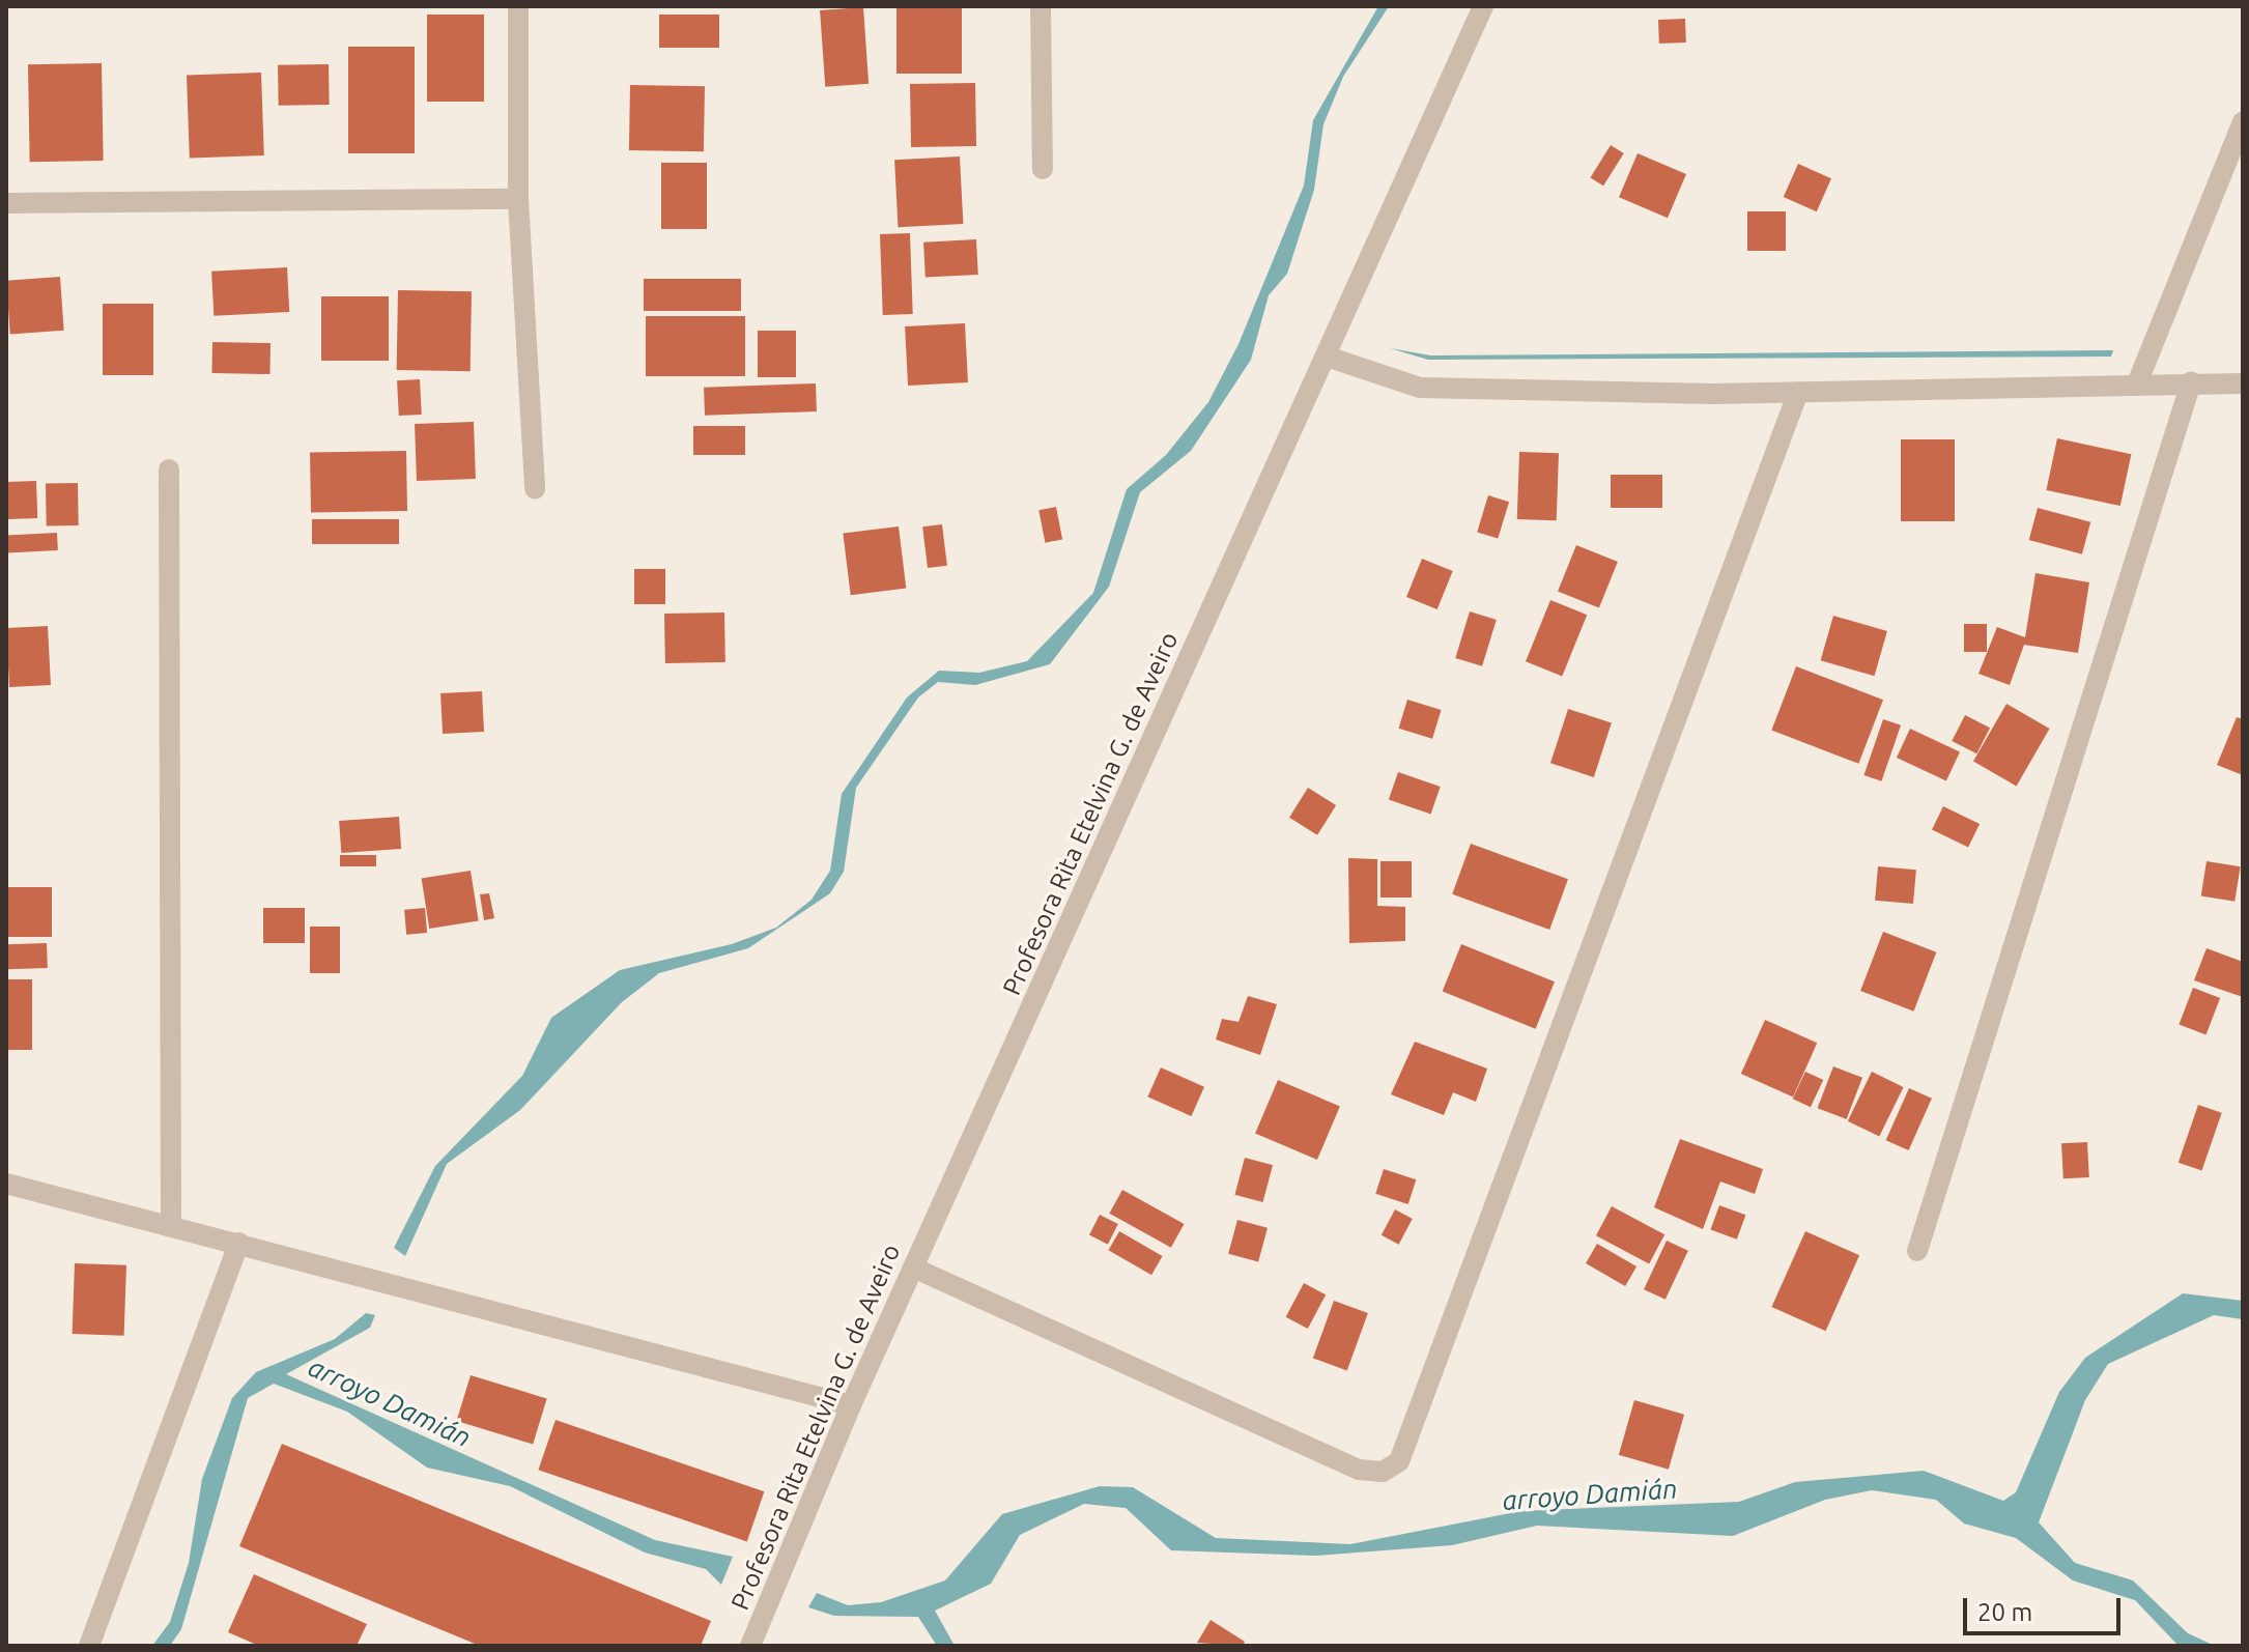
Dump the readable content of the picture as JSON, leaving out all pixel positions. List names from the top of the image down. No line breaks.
{"streets":{"street":["Profesora Rita Etelvina G. de Aveiro"]},"water":["arroyo Damián"],"scale_bar":"20 m"}
